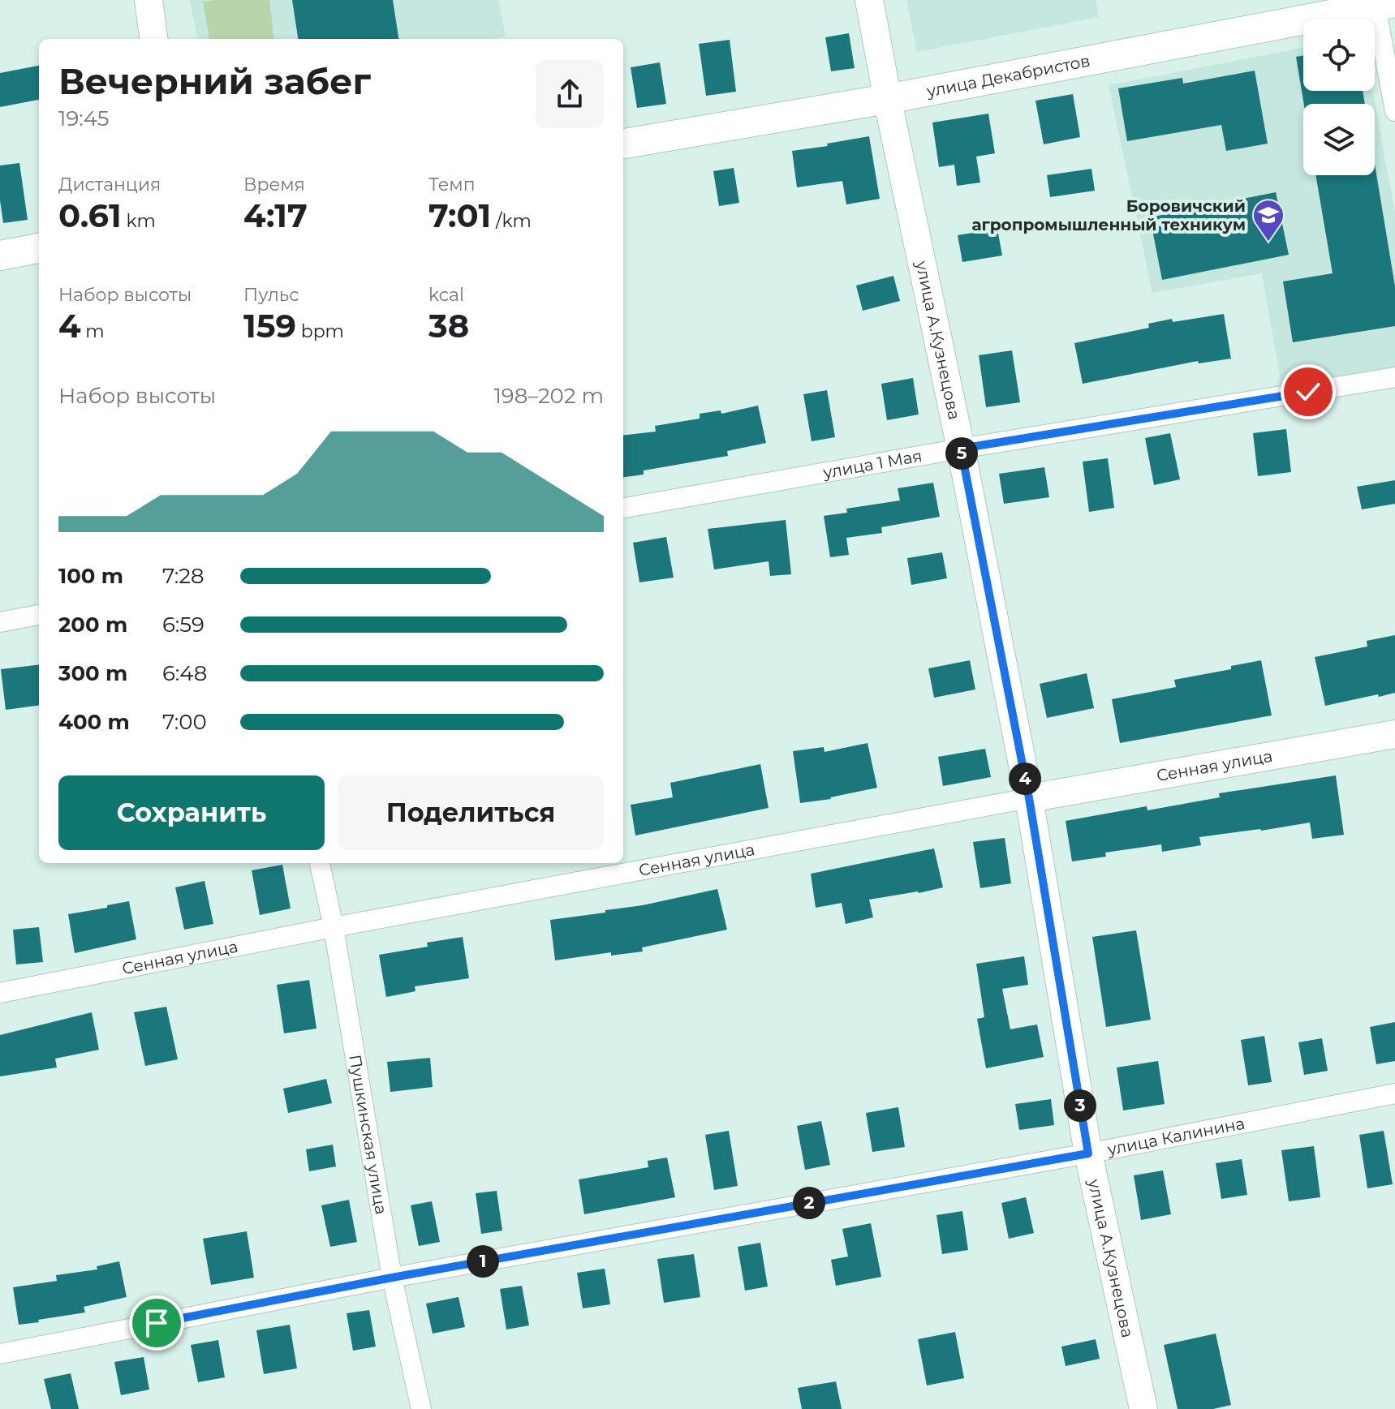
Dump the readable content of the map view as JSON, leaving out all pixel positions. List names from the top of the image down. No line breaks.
{"streets":{"main road":["улица Декабристов","улица А.Кузнецова","Сенная улица"],"street":["улица 1 Мая","Пушкинская улица","улица Калинина"]},"crossings":[["улица Декабристов","улица А.Кузнецова"],["улица А.Кузнецова","улица 1 Мая"],["улица А.Кузнецова","Сенная улица"],["улица А.Кузнецова","улица Калинина"],["Сенная улица","Пушкинская улица"],["Пушкинская улица","улица Калинина"]],"places":{"school or university":["Боровичский агропромышленный техникум"]},"page":{"heading":["Вечерний забег","19:45"],"stats":[["Дистанция","0.61 km"],["Время","4:17"],["Темп","7:01 /km"],["Набор высоты","4 m"],["Пульс","159 bpm"],["kcal","38"]],"chart":["Набор высоты","198–202 m"],"pins":["5","4","3","2","1"],"list":[{"name":"100 m","note":"7:28"},{"name":"200 m","note":"6:59"},{"name":"300 m","note":"6:48"},{"name":"400 m","note":"7:00"}],"buttons":["Сохранить","Поделиться"]}}
